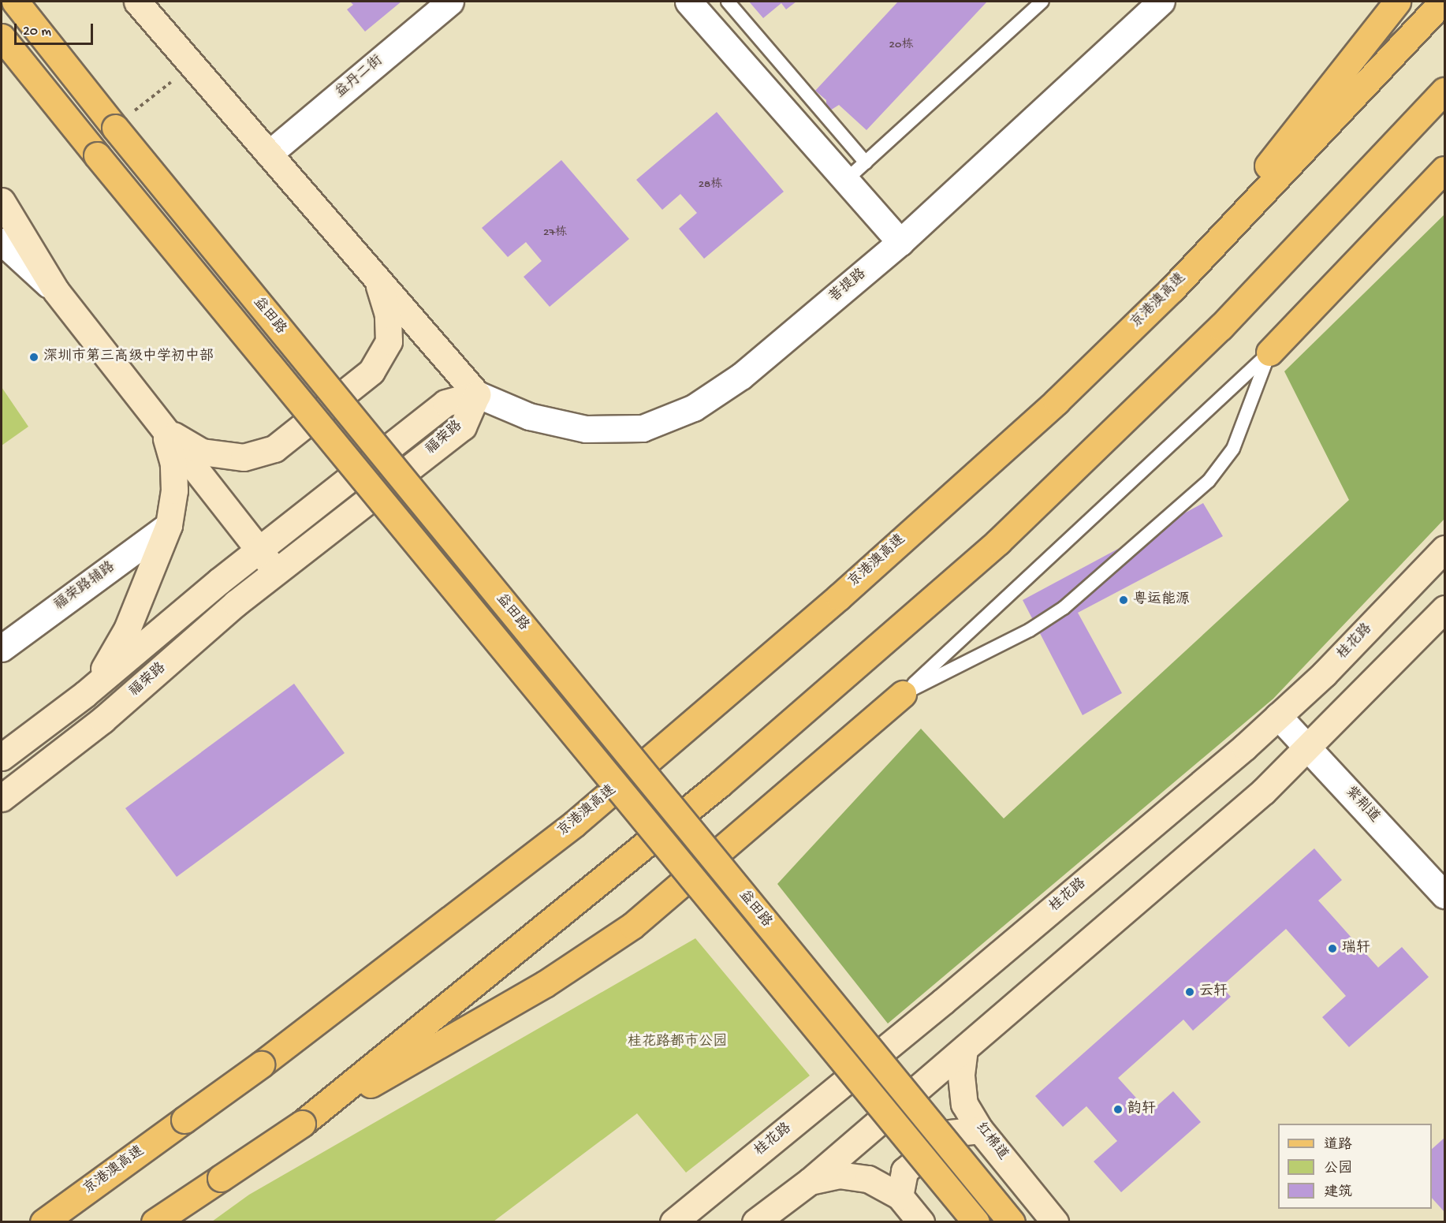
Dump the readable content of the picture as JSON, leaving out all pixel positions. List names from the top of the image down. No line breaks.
{"streets":{"main road":["京港澳高速","益田路","福荣路","桂花路","红棉道"],"street":["益丹二街","菩提路","福荣路辅路","紫荆道"]},"crossings":[["菩提路","福荣路"],["桂花路","紫荆道"]],"parks":["桂花路都市公园"],"places":["深圳市第三高级中学初中部","粤运能源","瑞轩","云轩","韵轩"],"house_numbers":["20栋","28栋","27栋"],"legend":["道路","公园","建筑"],"scale_bar":"20 m"}
